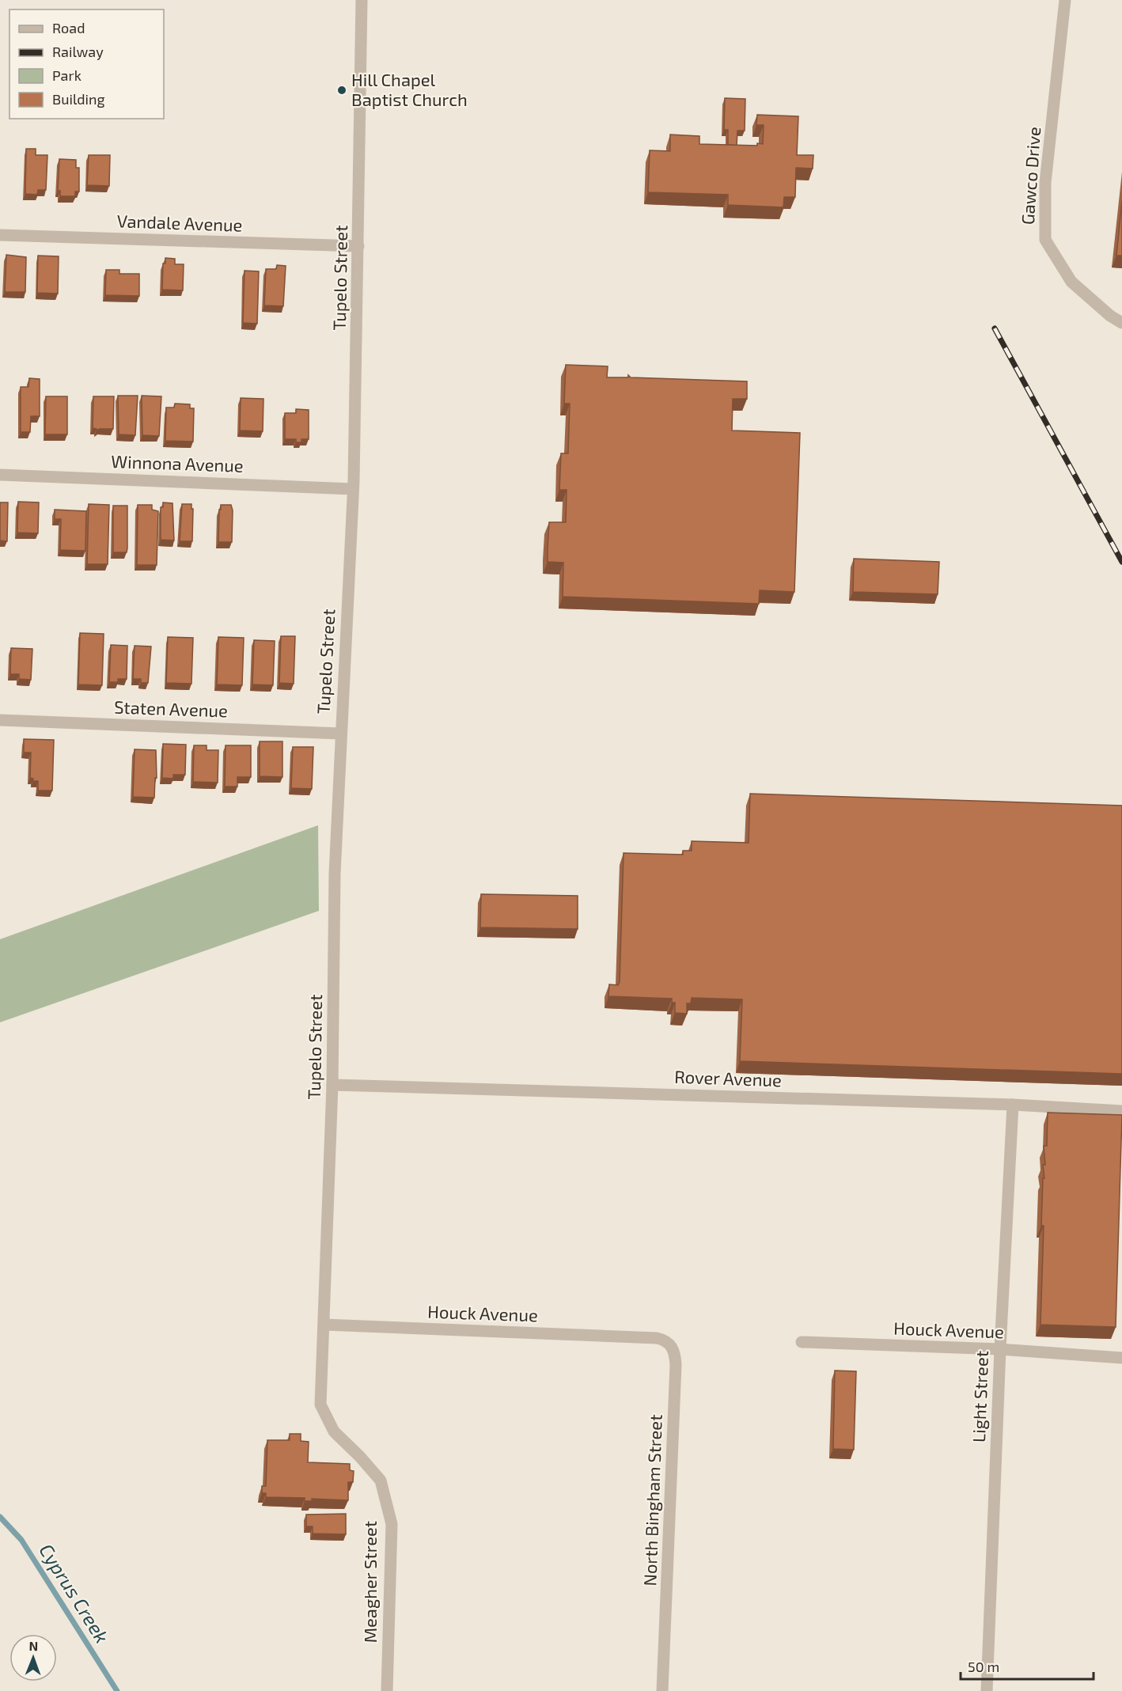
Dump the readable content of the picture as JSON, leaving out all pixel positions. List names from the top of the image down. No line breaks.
{"streets":{"street":["Gawco Drive","Vandale Avenue","Tupelo Street","Winnona Avenue","Staten Avenue","Rover Avenue","Houck Avenue","Light Street","North Bingham Street","Meagher Street"]},"crossings":[["Vandale Avenue","Tupelo Street"],["Tupelo Street","Winnona Avenue"],["Tupelo Street","Staten Avenue"],["Tupelo Street","Rover Avenue"],["Tupelo Street","Houck Avenue"],["Tupelo Street","Meagher Street"],["Rover Avenue","Light Street"],["Houck Avenue","Light Street"],["Houck Avenue","North Bingham Street"],["Houck Avenue","Meagher Street"]],"water":["Cyprus Creek"],"places":["Hill Chapel Baptist Church"],"legend":["Road","Railway","Park","Building"],"scale_bar":"50 m","north":"top"}
